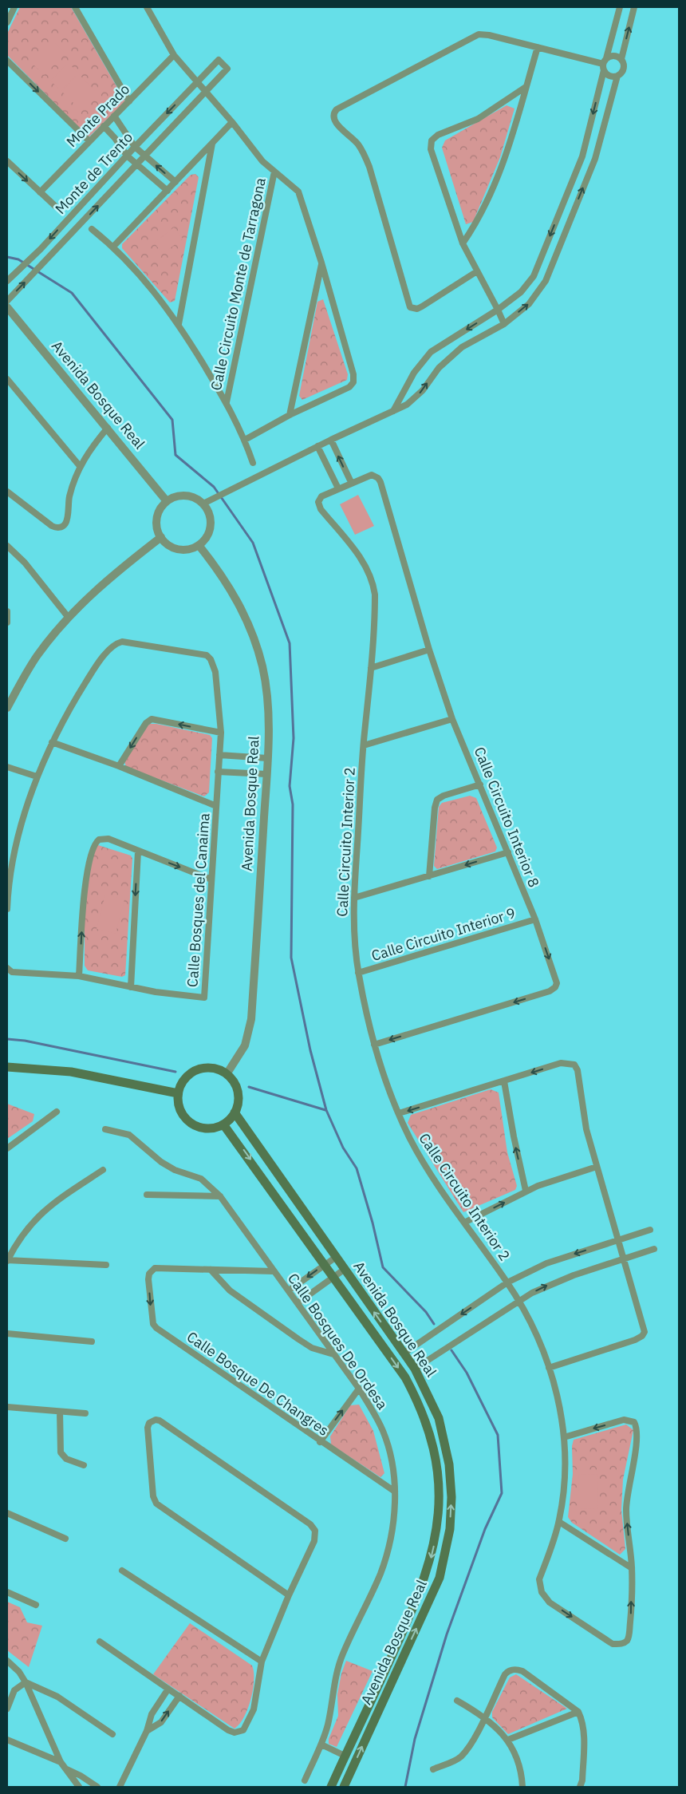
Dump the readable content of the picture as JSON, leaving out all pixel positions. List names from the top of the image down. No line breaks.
{"streets":{"main road":["Avenida Bosque Real"],"street":["Monte Prado","Monte de Trento","Calle Circuito Monte de Tarragona","Calle Circuito Interior 8","Calle Circuito Interior 2","Calle Bosques del Canaima","Calle Circuito Interior 9","Calle Bosques De Ordesa","Calle Bosque De Changres"]},"crossings":[["Monte Prado","Calle Circuito Monte de Tarragona"],["Monte de Trento","Calle Circuito Monte de Tarragona"],["Calle Circuito Interior 8","Calle Circuito Interior 2"],["Calle Circuito Interior 8","Calle Circuito Interior 9"],["Calle Circuito Interior 2","Calle Circuito Interior 9"],["Calle Bosques De Ordesa","Calle Bosque De Changres"]]}
